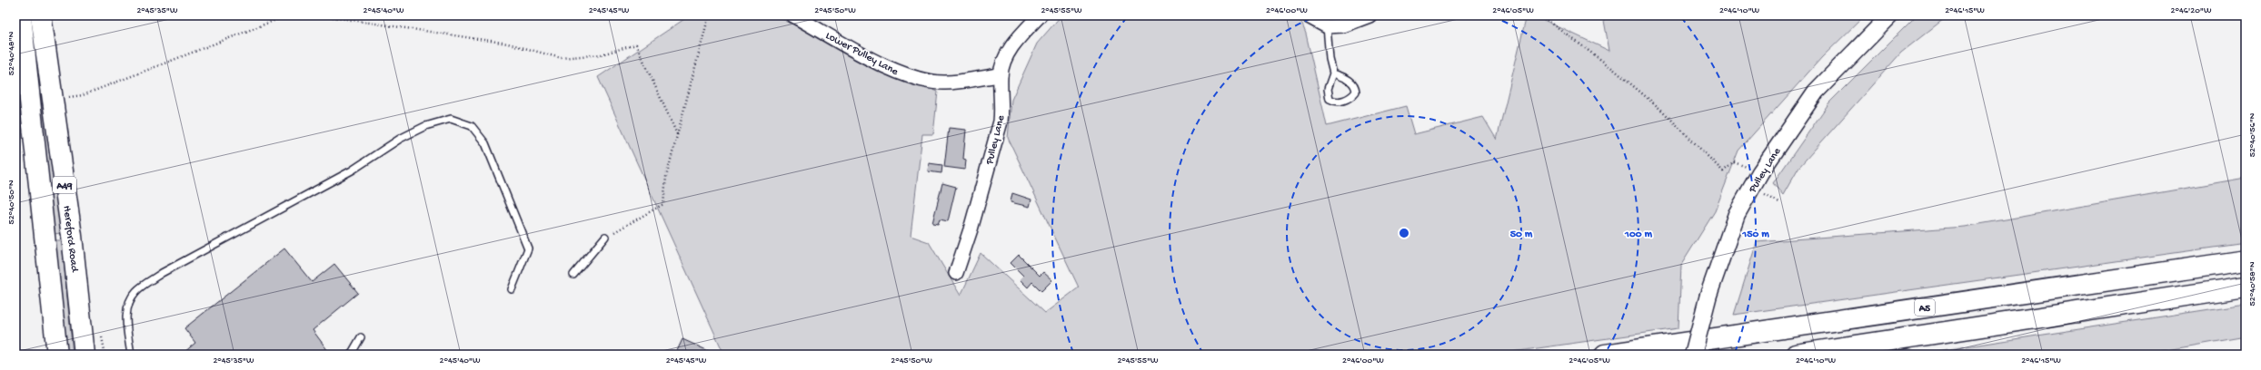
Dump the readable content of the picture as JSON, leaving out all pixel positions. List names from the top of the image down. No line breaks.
{"streets":{"highway":["A49","Hereford Road","A5"],"street":["Lower Pulley Lane","Pulley Lane"]},"crossings":[["Lower Pulley Lane","Pulley Lane"]],"coordinates":["2°45'35\"W","2°45'40\"W","2°45'45\"W","2°45'50\"W","2°45'55\"W","2°46'00\"W","2°46'05\"W","2°46'10\"W","2°46'15\"W","2°46'20\"W","52°40'48\"N","52°40'56\"N","52°40'50\"N","52°40'58\"N"],"rings":["50 m","100 m","150 m"]}
